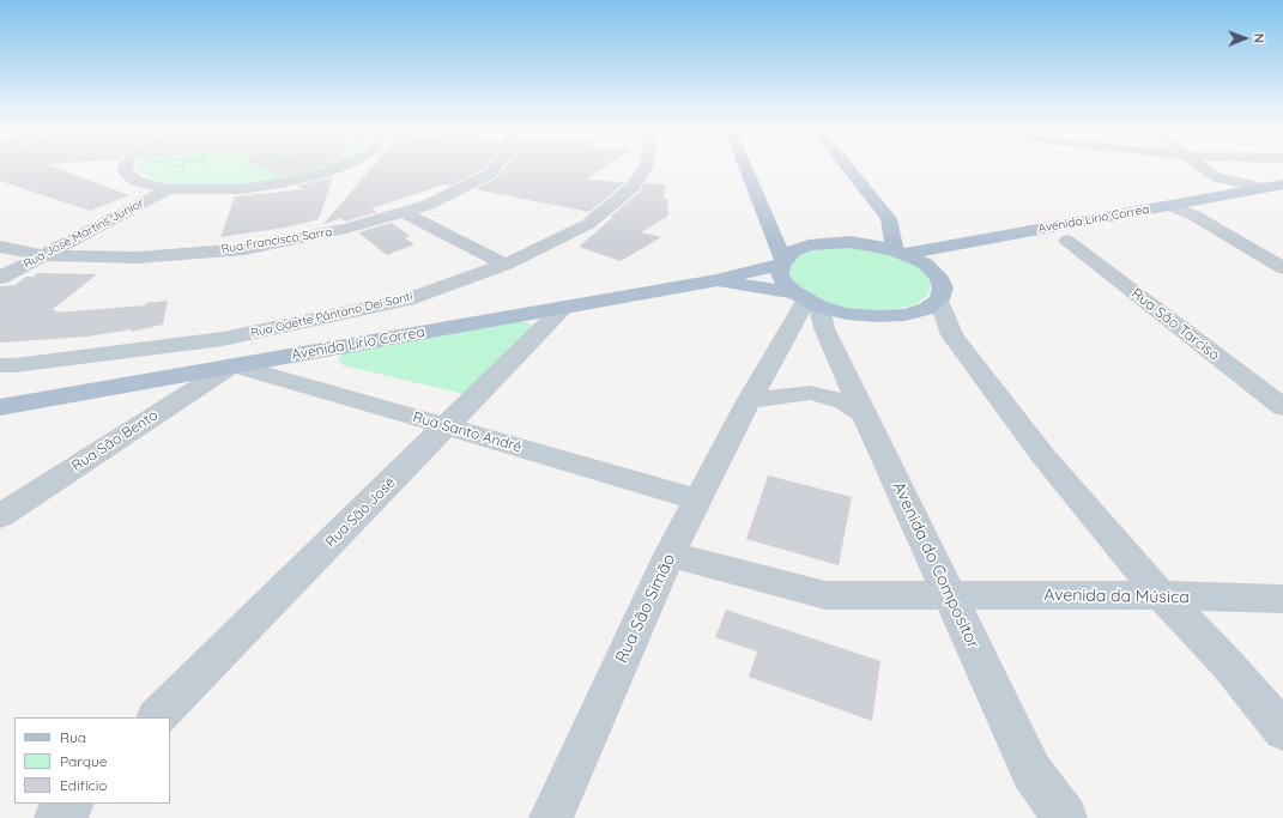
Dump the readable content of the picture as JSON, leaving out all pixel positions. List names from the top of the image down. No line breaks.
{"streets":{"main road":["Avenida Lírio Correa"],"street":["Rua José Martins Junior","Rua Francisco Sarra","Rua Odette Pântano Dei Santi","Rua São Tarciso","Rua Santo André","Rua São Bento","Rua São José","Avenida do Compositor","Avenida da Música","Rua São Simão"]},"crossings":[["Avenida Lírio Correa","Rua São Tarciso"],["Avenida Lírio Correa","Rua Santo André"],["Avenida Lírio Correa","Rua São Bento"],["Avenida Lírio Correa","Rua São José"],["Avenida Lírio Correa","Avenida do Compositor"],["Avenida Lírio Correa","Rua São Simão"],["Rua José Martins Junior","Rua Francisco Sarra"],["Rua Santo André","Rua São Bento"],["Rua Santo André","Rua São José"],["Rua Santo André","Rua São Simão"],["Avenida do Compositor","Avenida da Música"],["Avenida do Compositor","Rua São Simão"],["Avenida da Música","Rua São Simão"]],"legend":["Rua","Parque","Edifício"],"north":"right"}
